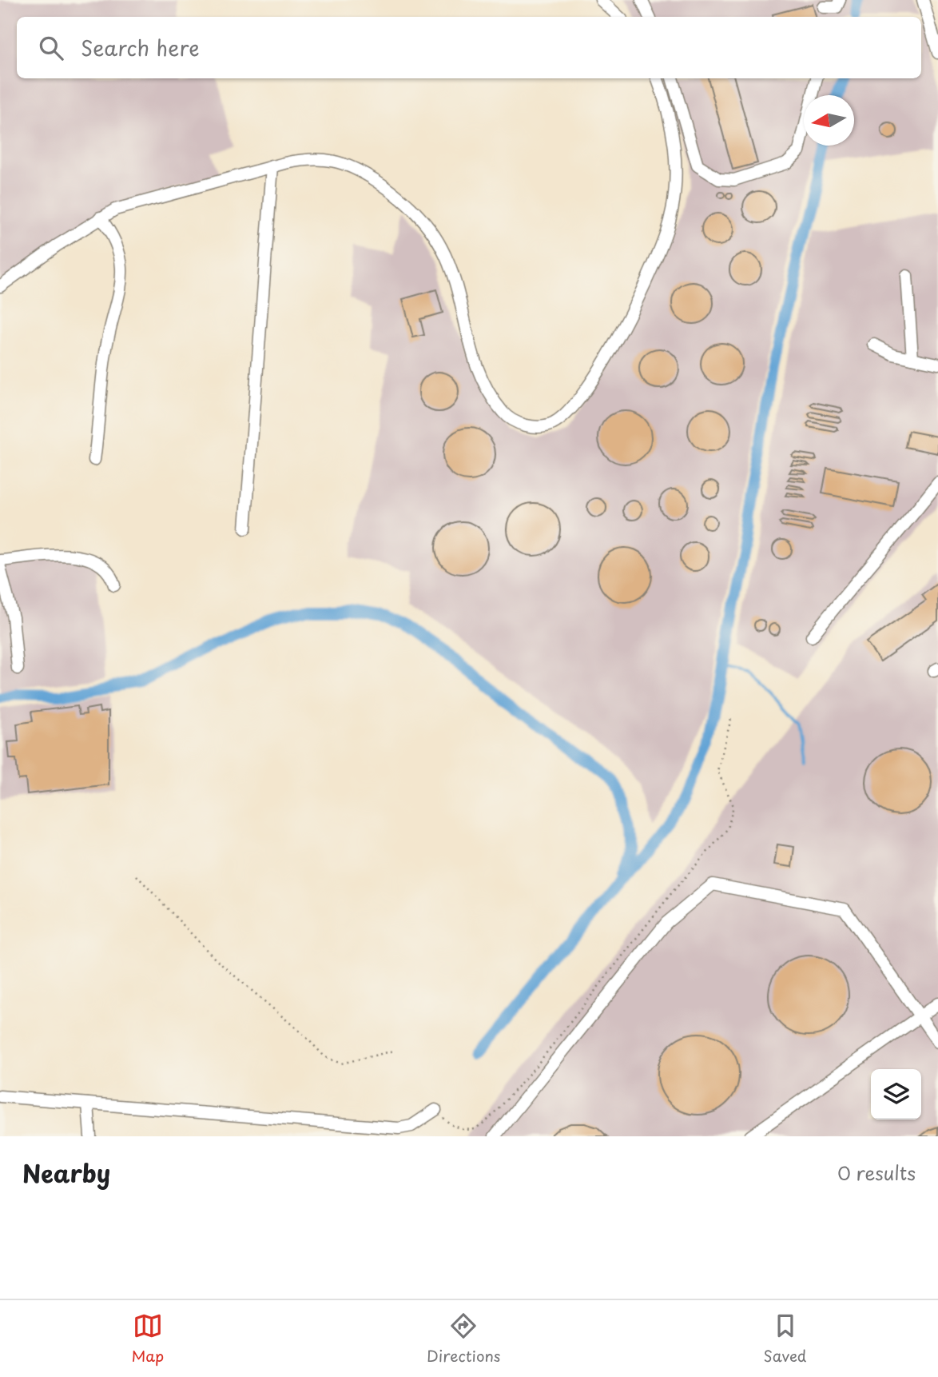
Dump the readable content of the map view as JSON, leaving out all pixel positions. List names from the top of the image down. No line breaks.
{"north":"left","page":{"search":"Search here","heading":["Nearby","0 results"],"nav":["Map","Directions","Saved"]}}
